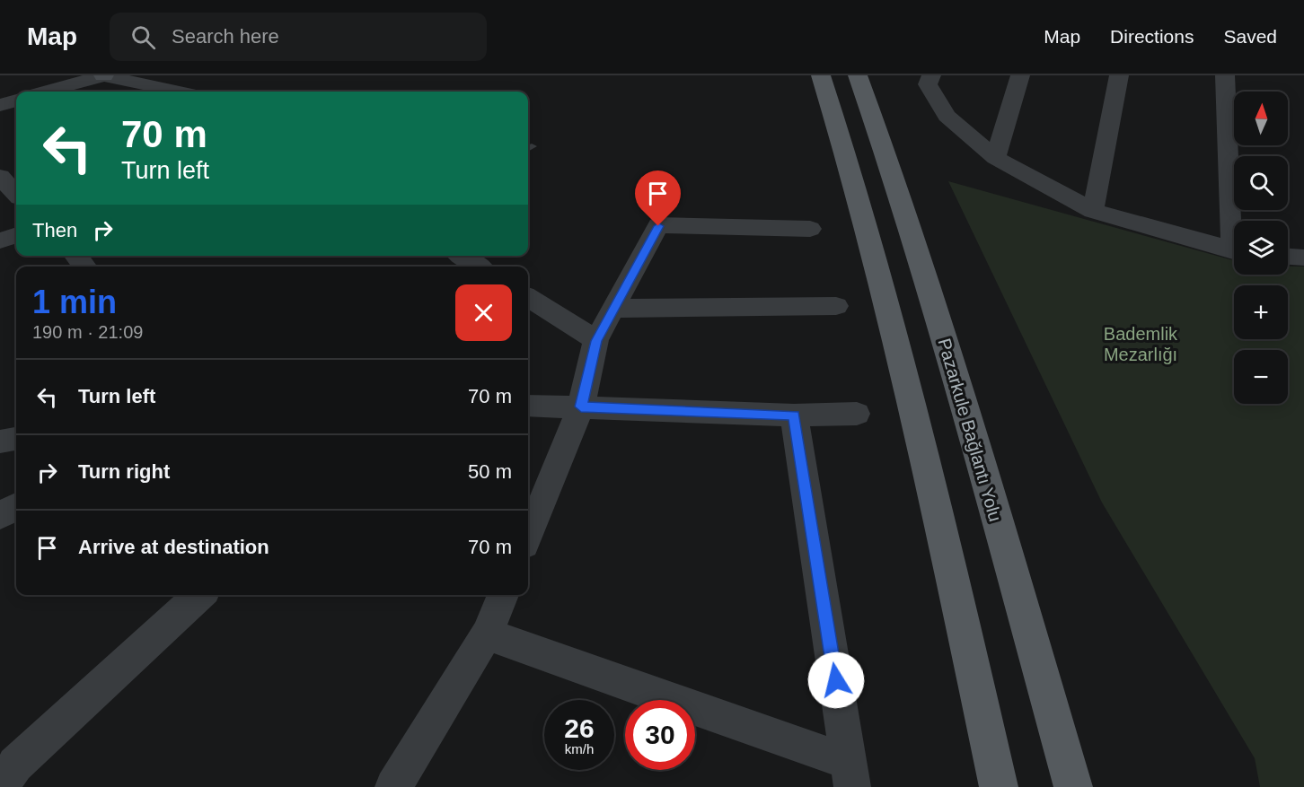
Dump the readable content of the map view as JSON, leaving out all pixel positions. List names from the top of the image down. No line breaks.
{"streets":{"main road":["Pazarkule Bağlantı Yolu"]},"parks":["Bademlik Mezarlığı"],"north":"top","page":{"header":"Map","search":"Search here","nav":["Map","Directions","Saved"],"map_buttons":["+","−"],"turn":["70 m","Turn left"],"then":"Then","heading":["1 min","190 m · 21:09"],"list":[{"name":"Turn left","value":"70 m"},{"name":"Turn right","value":"50 m"},{"name":"Arrive at destination","value":"70 m"}],"speed":"26 km/h","limit":"30"}}
